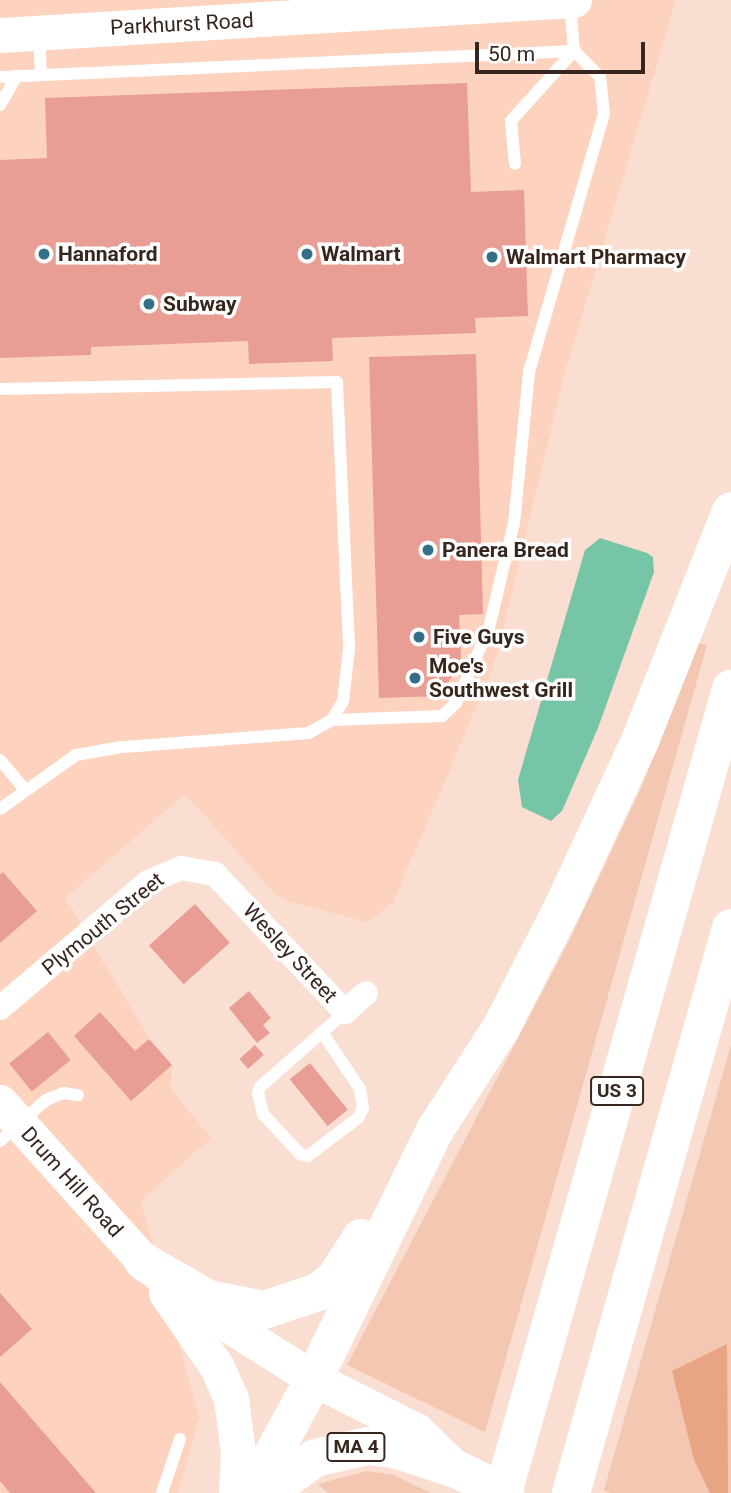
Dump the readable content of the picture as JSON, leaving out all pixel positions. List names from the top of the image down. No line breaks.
{"streets":{"main road":["Parkhurst Road","US 3","Drum Hill Road","MA 4"],"street":["Plymouth Street","Wesley Street"]},"crossings":[["Plymouth Street","Wesley Street"],["US 3","MA 4"],["Drum Hill Road","MA 4"]],"places":["Hannaford","Walmart","Walmart Pharmacy","Subway","Panera Bread","Five Guys","Moe's Southwest Grill"],"scale_bar":"50 m"}
